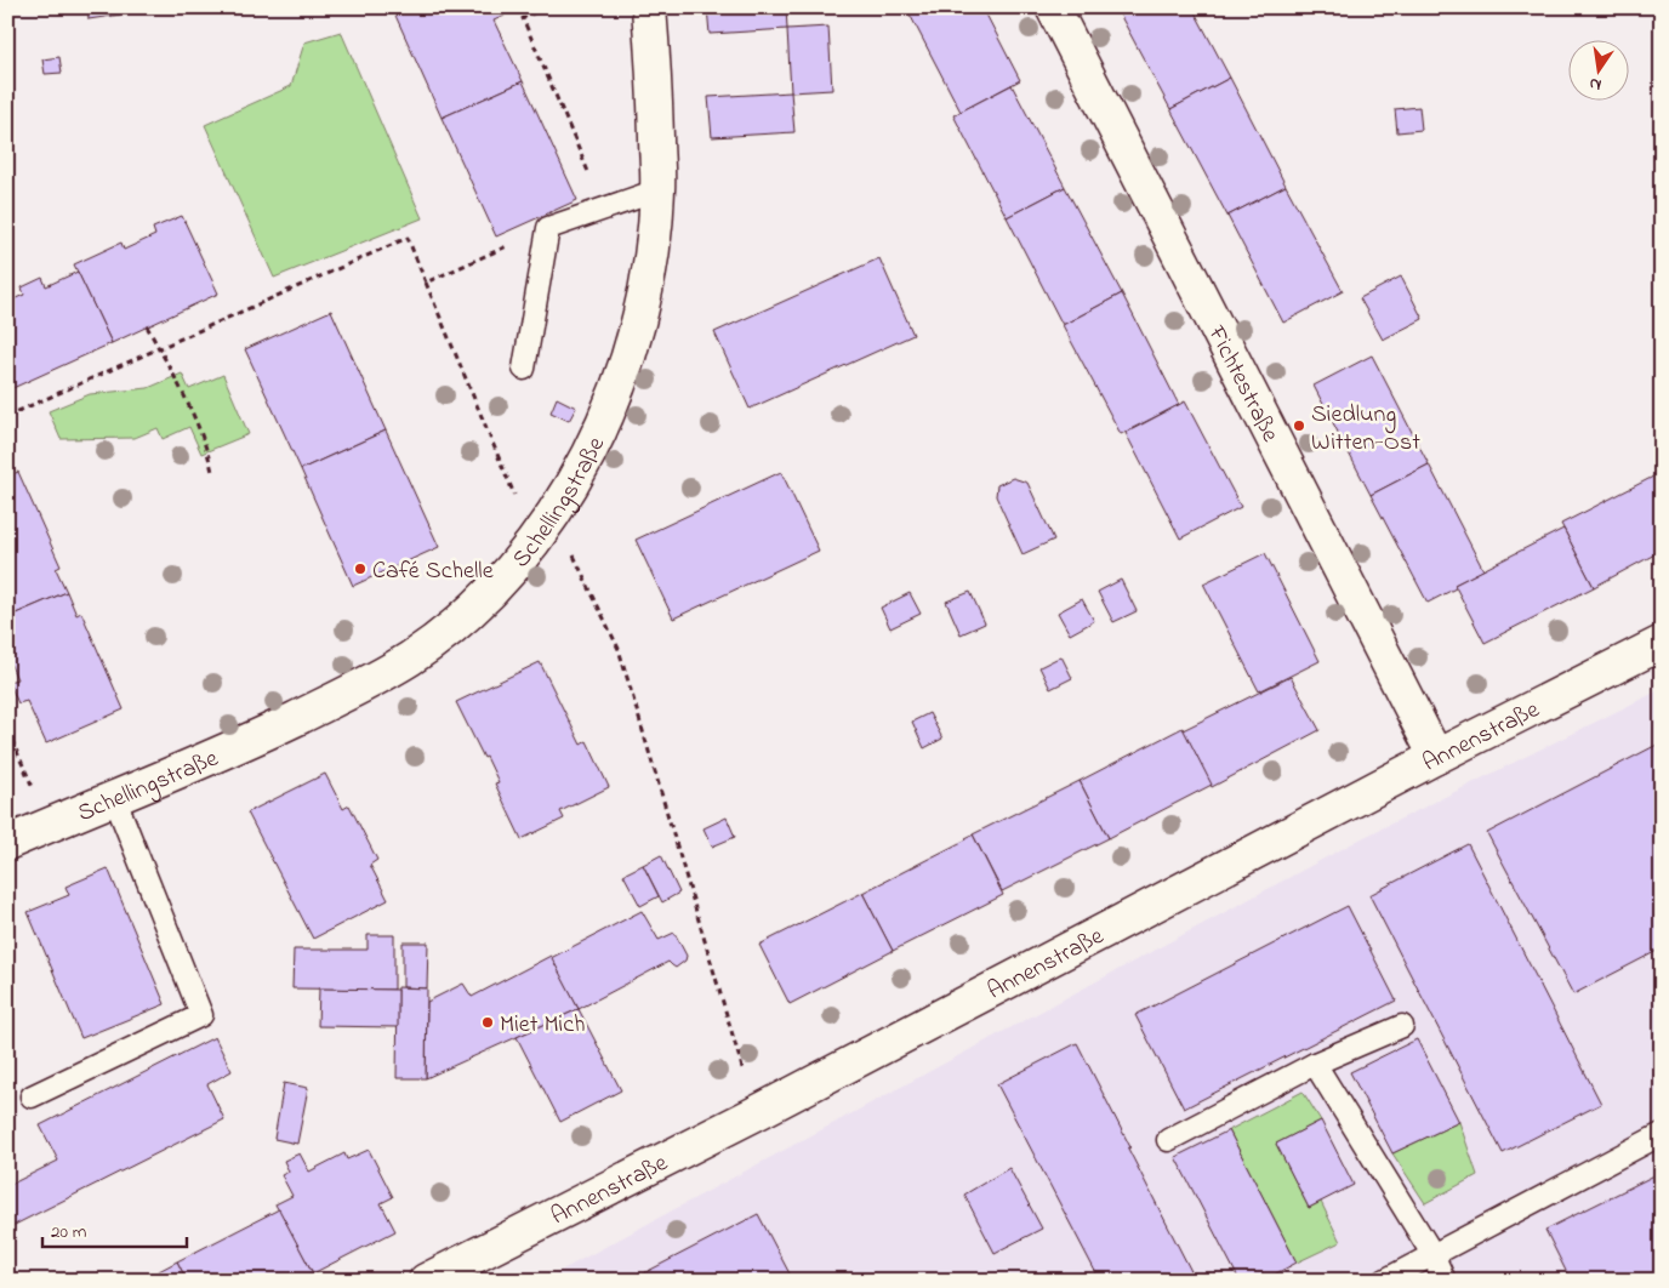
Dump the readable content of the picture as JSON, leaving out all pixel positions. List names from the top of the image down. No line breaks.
{"streets":{"street":["Fichtestraße","Schellingstraße","Annenstraße"]},"crossings":[["Fichtestraße","Annenstraße"]],"places":["Siedlung Witten-Ost","Café Schelle","Miet Mich"],"scale_bar":"20 m","north":"bottom"}
